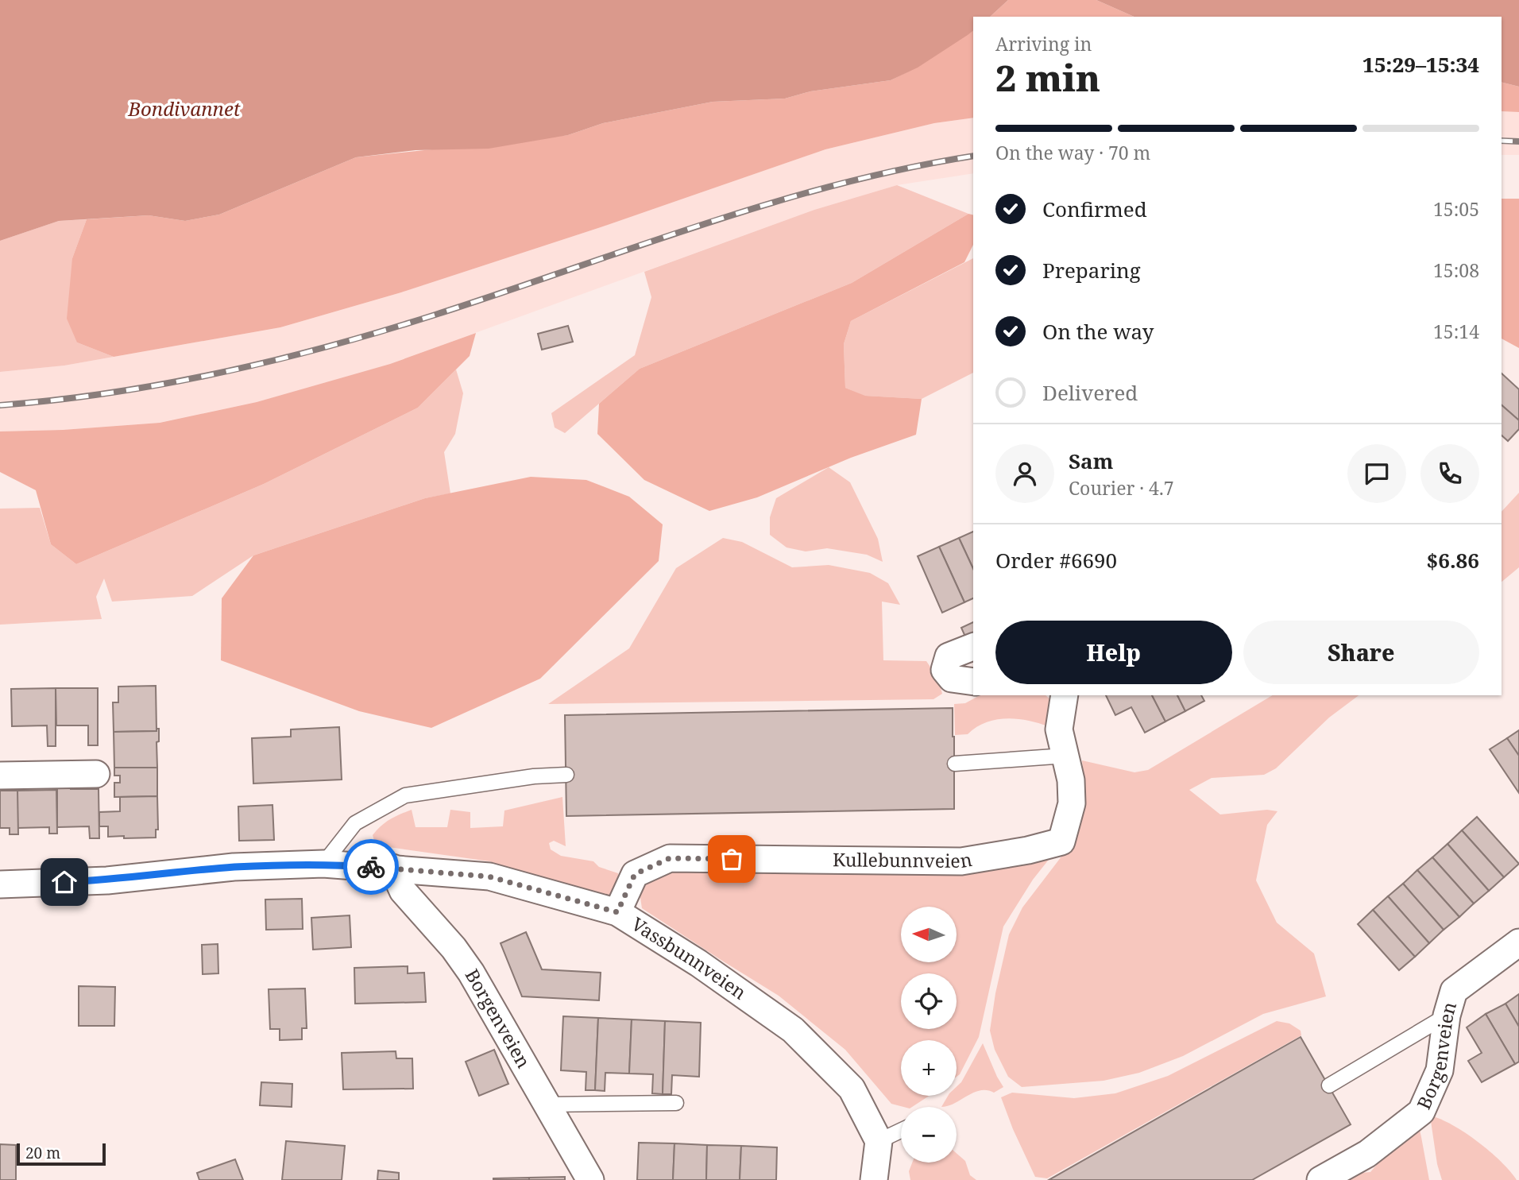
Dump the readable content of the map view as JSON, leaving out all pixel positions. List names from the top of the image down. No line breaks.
{"streets":{"street":["Kullebunnveien","Vassbunnveien","Borgenveien"]},"crossings":[["Kullebunnveien","Vassbunnveien"],["Vassbunnveien","Borgenveien"]],"water":["Bondivannet"],"scale_bar":"20 m","north":"left","page":{"heading":["2 min","Arriving in","15:29–15:34"],"panel":["Sam","Courier · 4.7","Order #6690","$6.86"],"bar":"On the way · 70 m","list":[["Confirmed","15:05"],["Preparing","15:08"],["On the way","15:14"],"Delivered"],"buttons":["Help","Share"],"map_buttons":["+","−"],"scale":"20 m"}}
